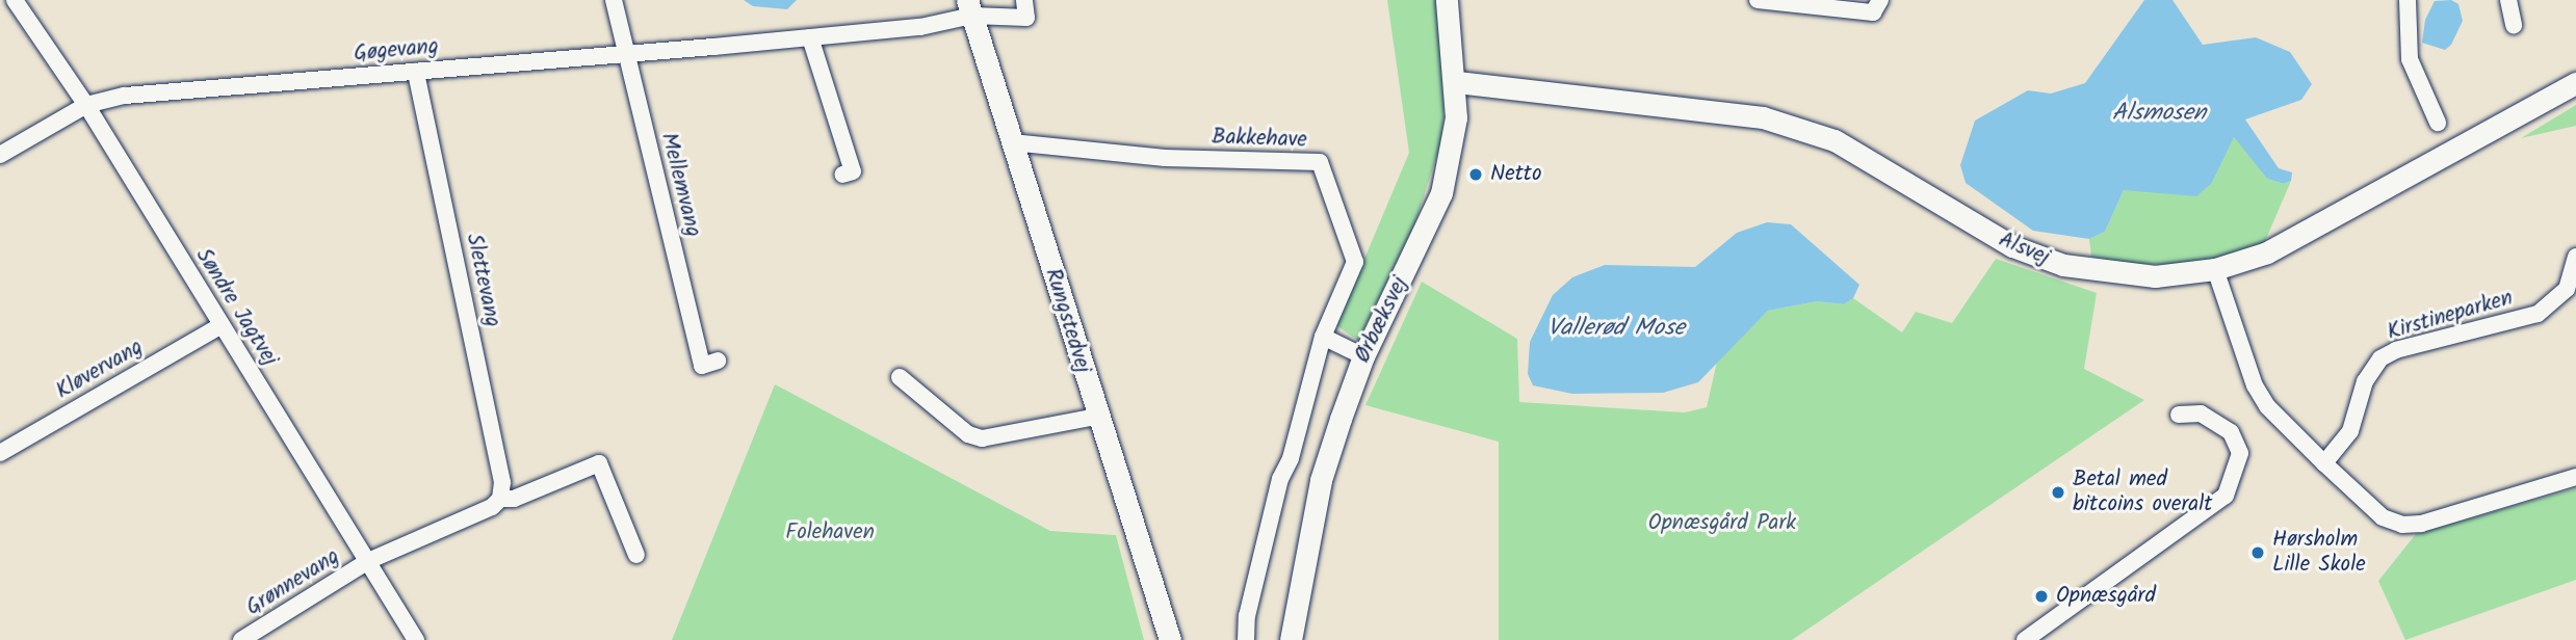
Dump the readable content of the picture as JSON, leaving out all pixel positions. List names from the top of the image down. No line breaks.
{"streets":{"street":["Gøgevang","Bakkehave","Mellemvang","Alsvej","Slettevang","Søndre Jagtvej","Kirstineparken","Ørbæksvej","Rungstedvej","Kløvervang","Grønnevang"]},"crossings":[["Gøgevang","Mellemvang"],["Gøgevang","Slettevang"],["Gøgevang","Søndre Jagtvej"],["Gøgevang","Rungstedvej"],["Bakkehave","Rungstedvej"],["Alsvej","Ørbæksvej"],["Søndre Jagtvej","Kløvervang"],["Søndre Jagtvej","Grønnevang"]],"water":["Alsmosen","Vallerød Mose"],"parks":["Opnæsgård Park","Folehaven"],"places":["Netto","Betal med bitcoins overalt","Hørsholm Lille Skole","Opnæsgård"]}
